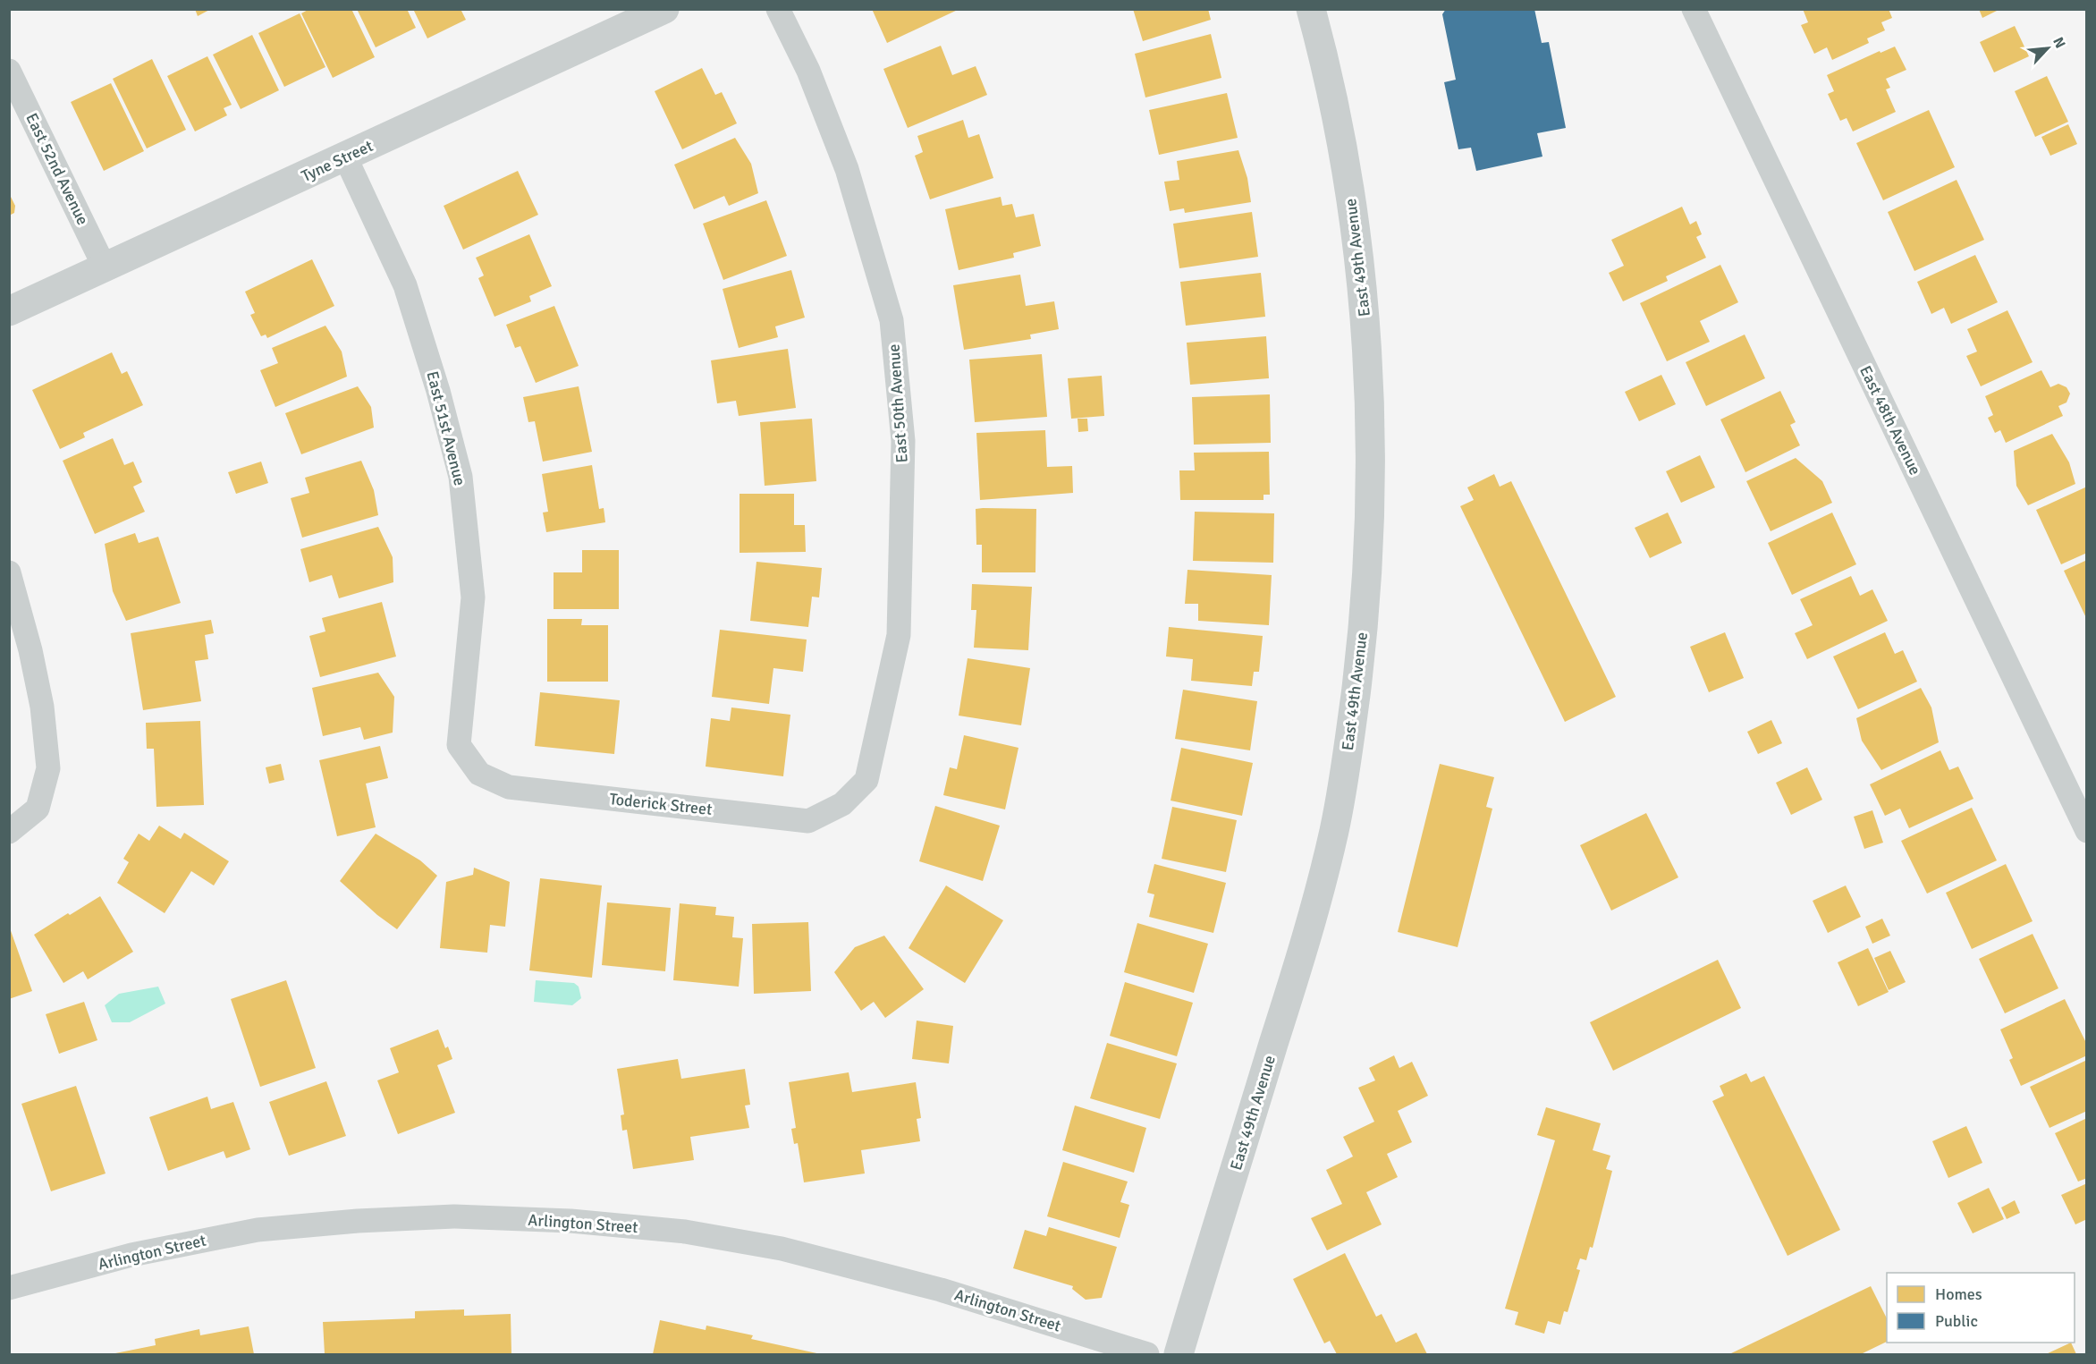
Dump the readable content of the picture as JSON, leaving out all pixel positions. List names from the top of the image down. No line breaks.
{"streets":{"street":["Tyne Street","East 52nd Avenue","East 49th Avenue","East 50th Avenue","East 48th Avenue","East 51st Avenue","Toderick Street","Arlington Street"]},"crossings":[["Tyne Street","East 52nd Avenue"],["Tyne Street","East 51st Avenue"],["East 50th Avenue","Toderick Street"],["East 51st Avenue","Toderick Street"]],"legend":["Homes","Public"],"north":"top right"}
